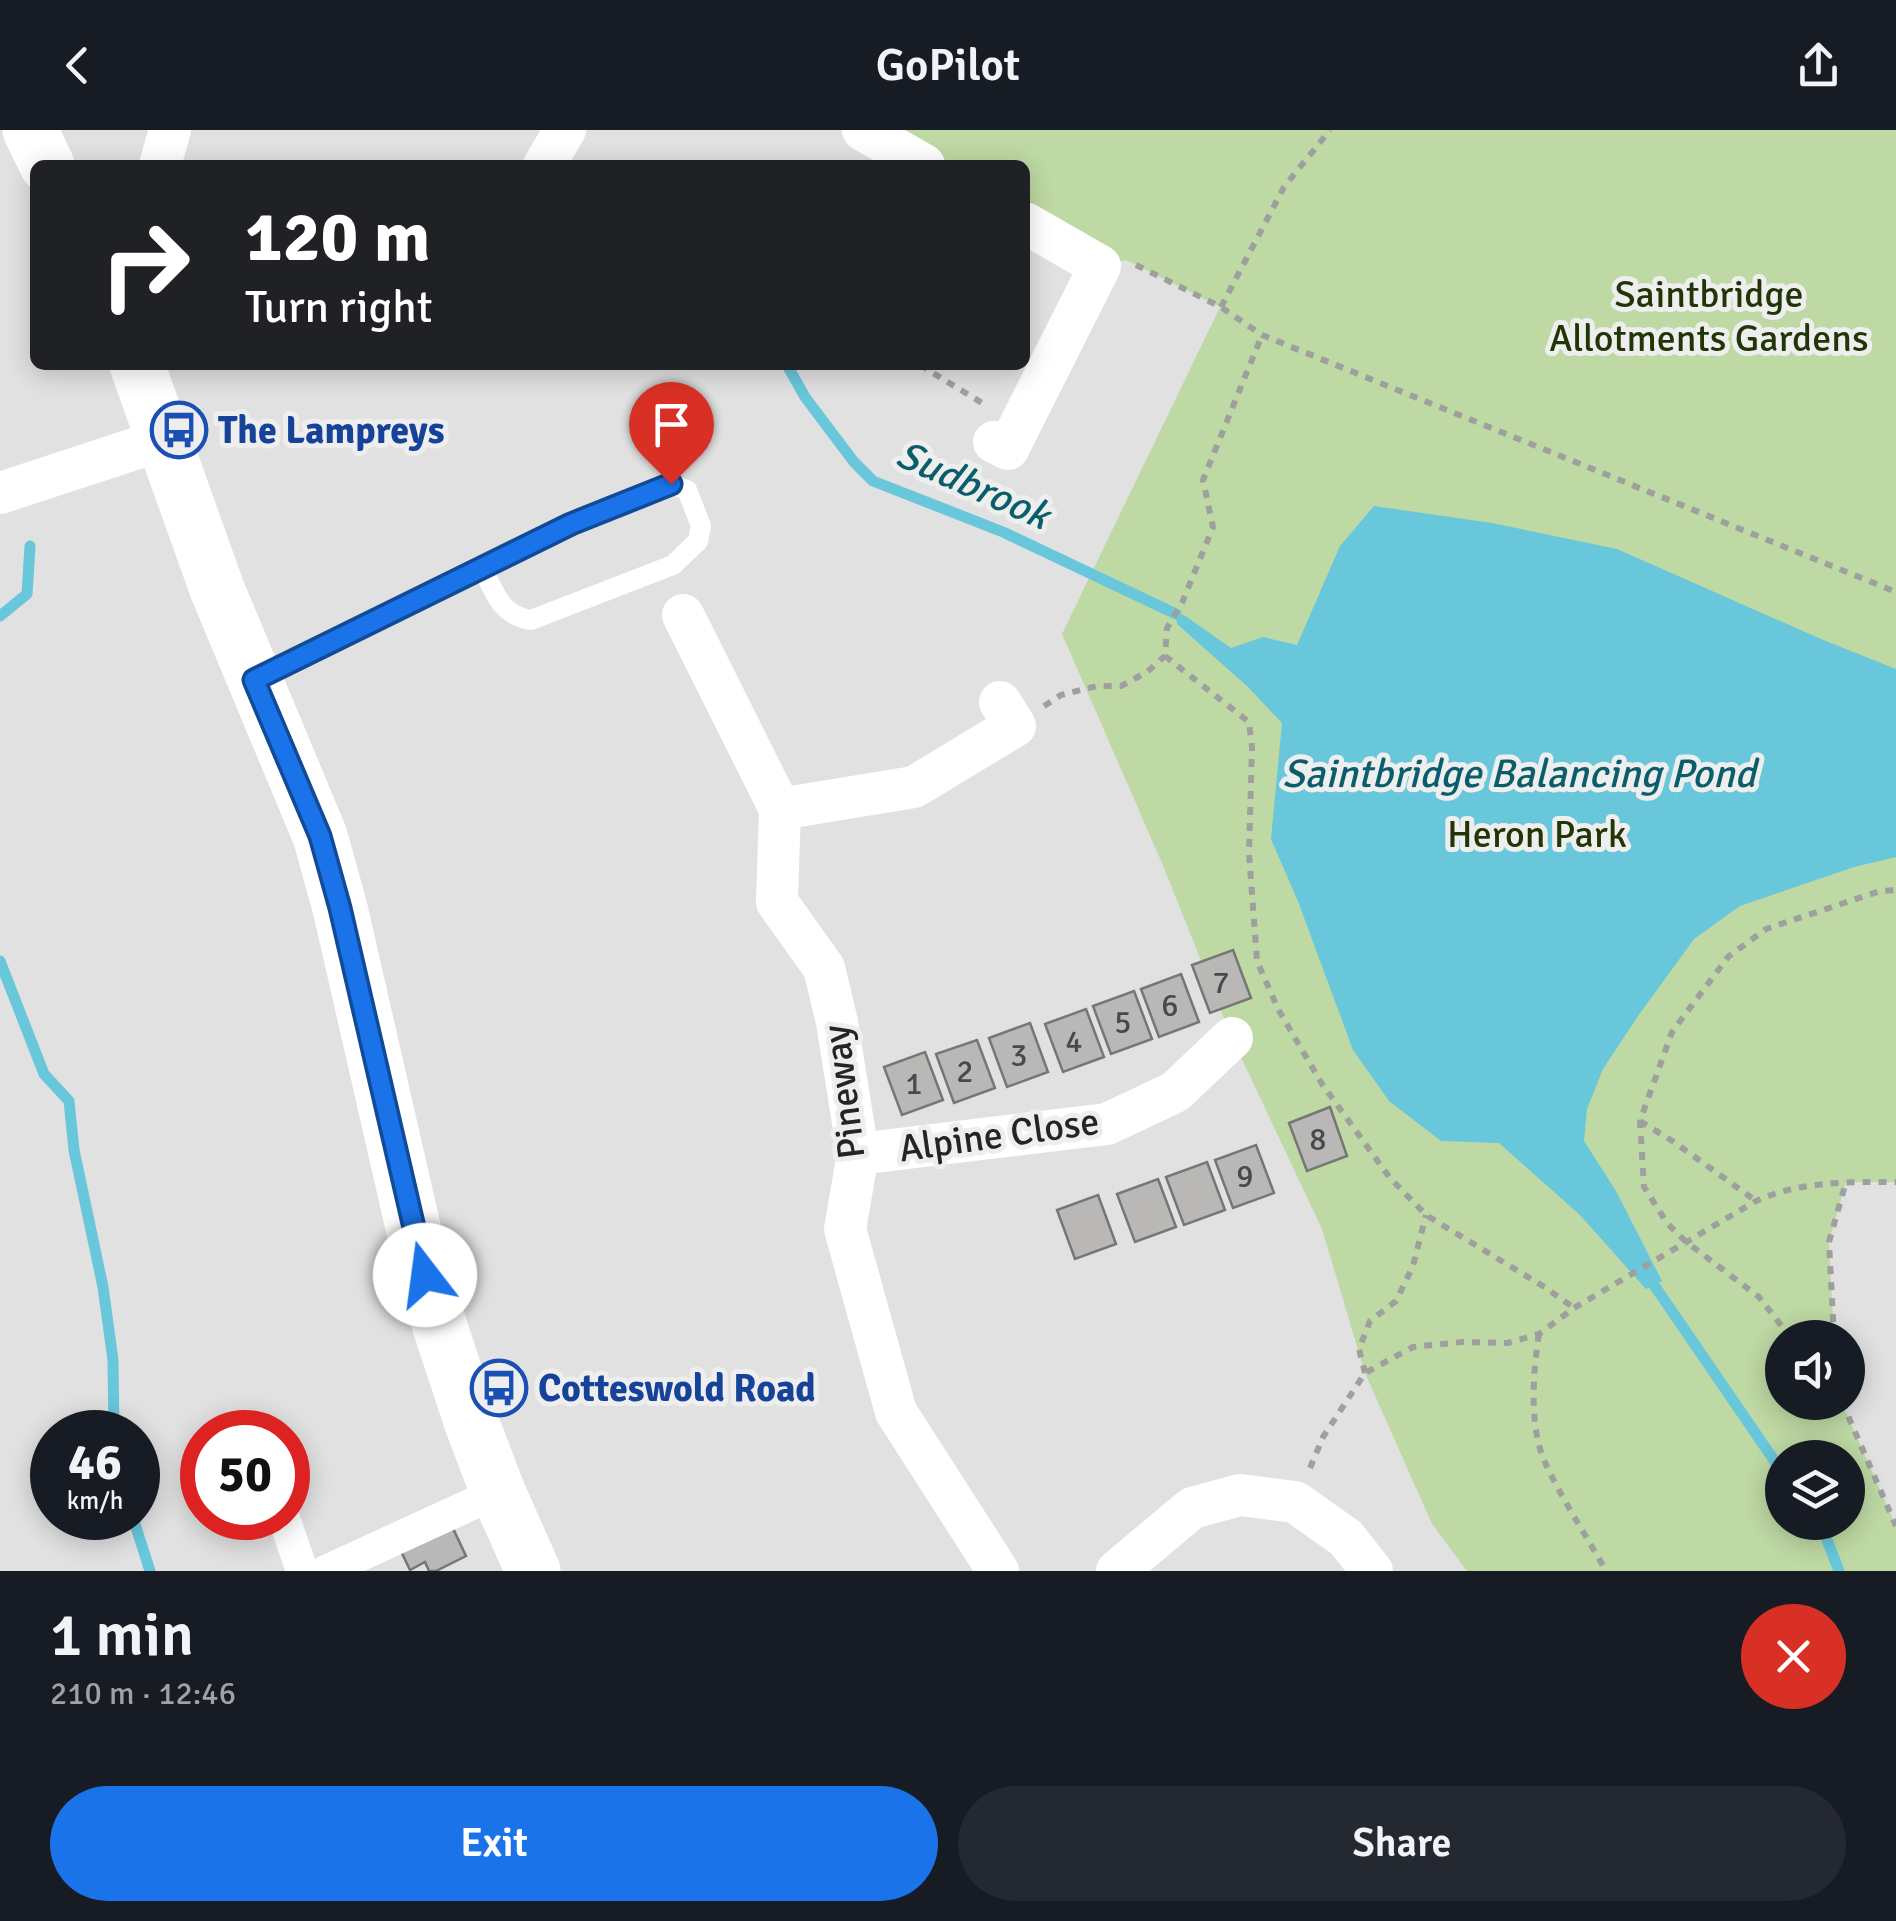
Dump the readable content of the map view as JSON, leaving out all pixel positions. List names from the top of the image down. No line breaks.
{"streets":{"street":["Pineway","Alpine Close"]},"crossings":[["Pineway","Alpine Close"]],"water":["Sudbrook","Saintbridge Balancing Pond"],"parks":["Saintbridge Allotments Gardens","Heron Park"],"places":{"bus stop":["The Lampreys","Cotteswold Road"]},"house_numbers":["7","6","5","4","3","2","1","8","9"],"page":{"header":"GoPilot","turn":["120 m","Turn right"],"speed":"46 km/h","limit":"50","heading":["1 min","210 m · 12:46"],"buttons":["Exit","Share"]}}
